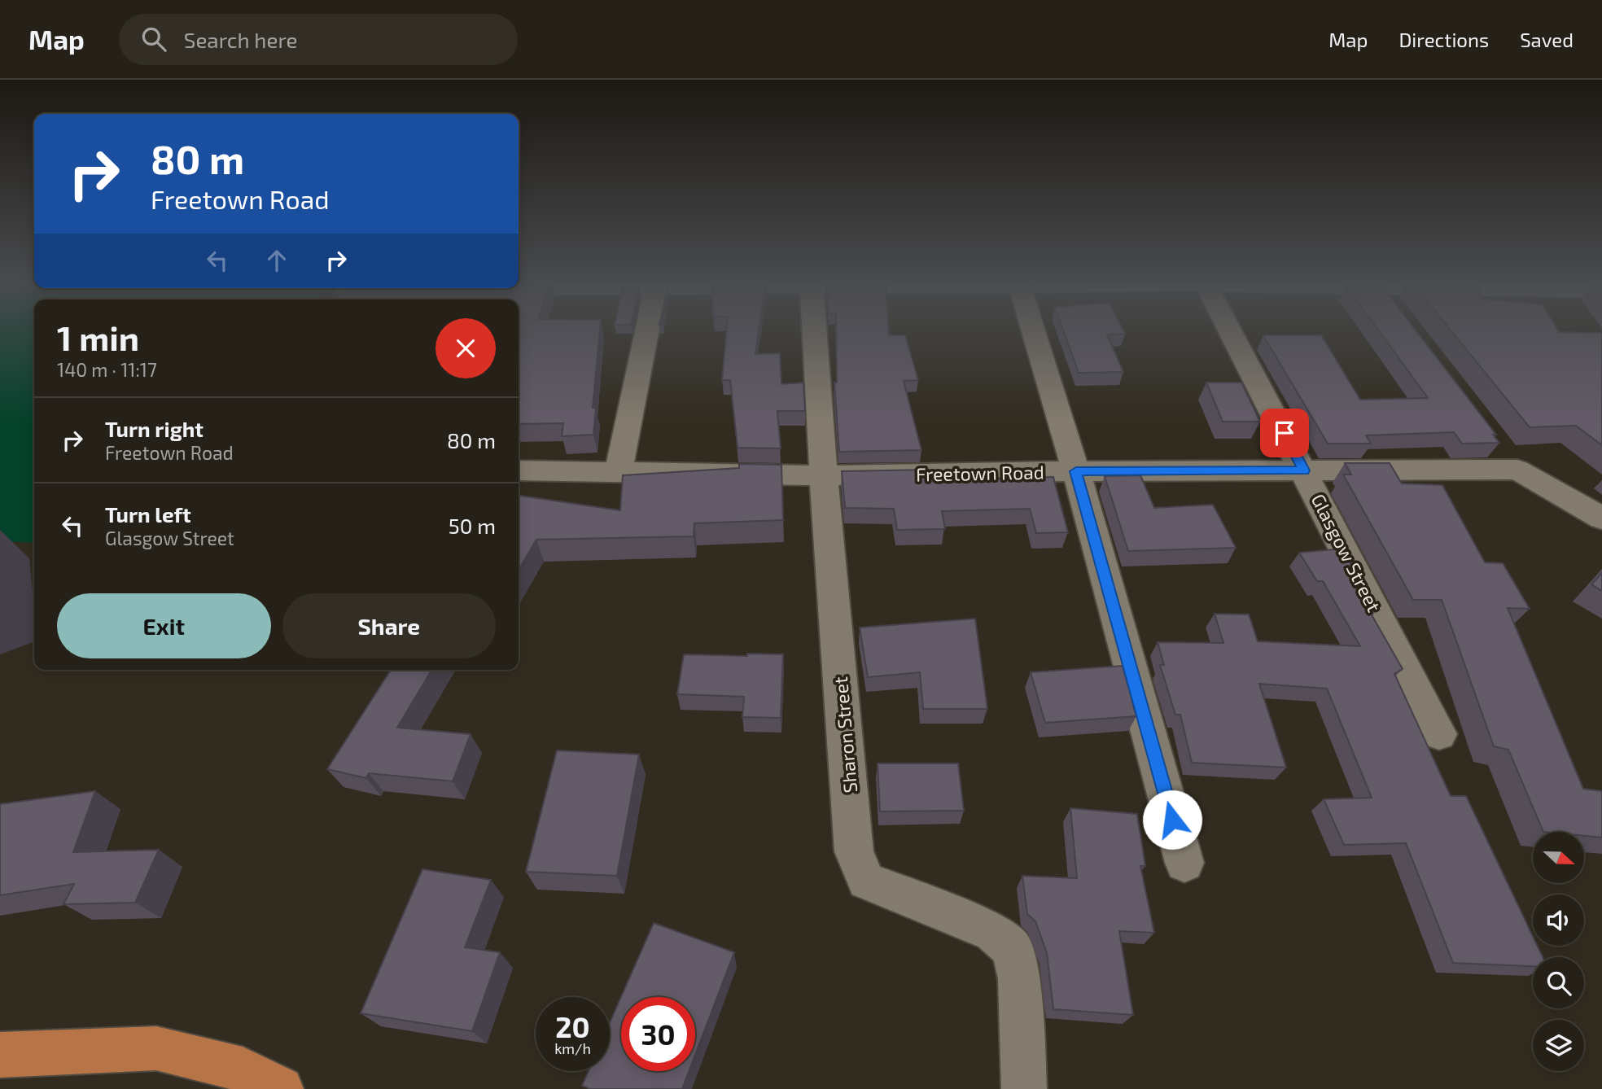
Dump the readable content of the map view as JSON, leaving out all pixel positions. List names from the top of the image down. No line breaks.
{"streets":{"street":["Freetown Road","Glasgow Street","Sharon Street"]},"crossings":[["Freetown Road","Glasgow Street"],["Freetown Road","Sharon Street"]],"north":"right","page":{"header":"Map","search":"Search here","nav":["Map","Directions","Saved"],"turn":["80 m","Freetown Road"],"heading":["1 min","140 m · 11:17"],"list":[{"name":"Turn right","note":"Freetown Road","value":"80 m"},{"name":"Turn left","note":"Glasgow Street","value":"50 m"}],"buttons":["Exit","Share"],"speed":"20 km/h","limit":"30"}}
